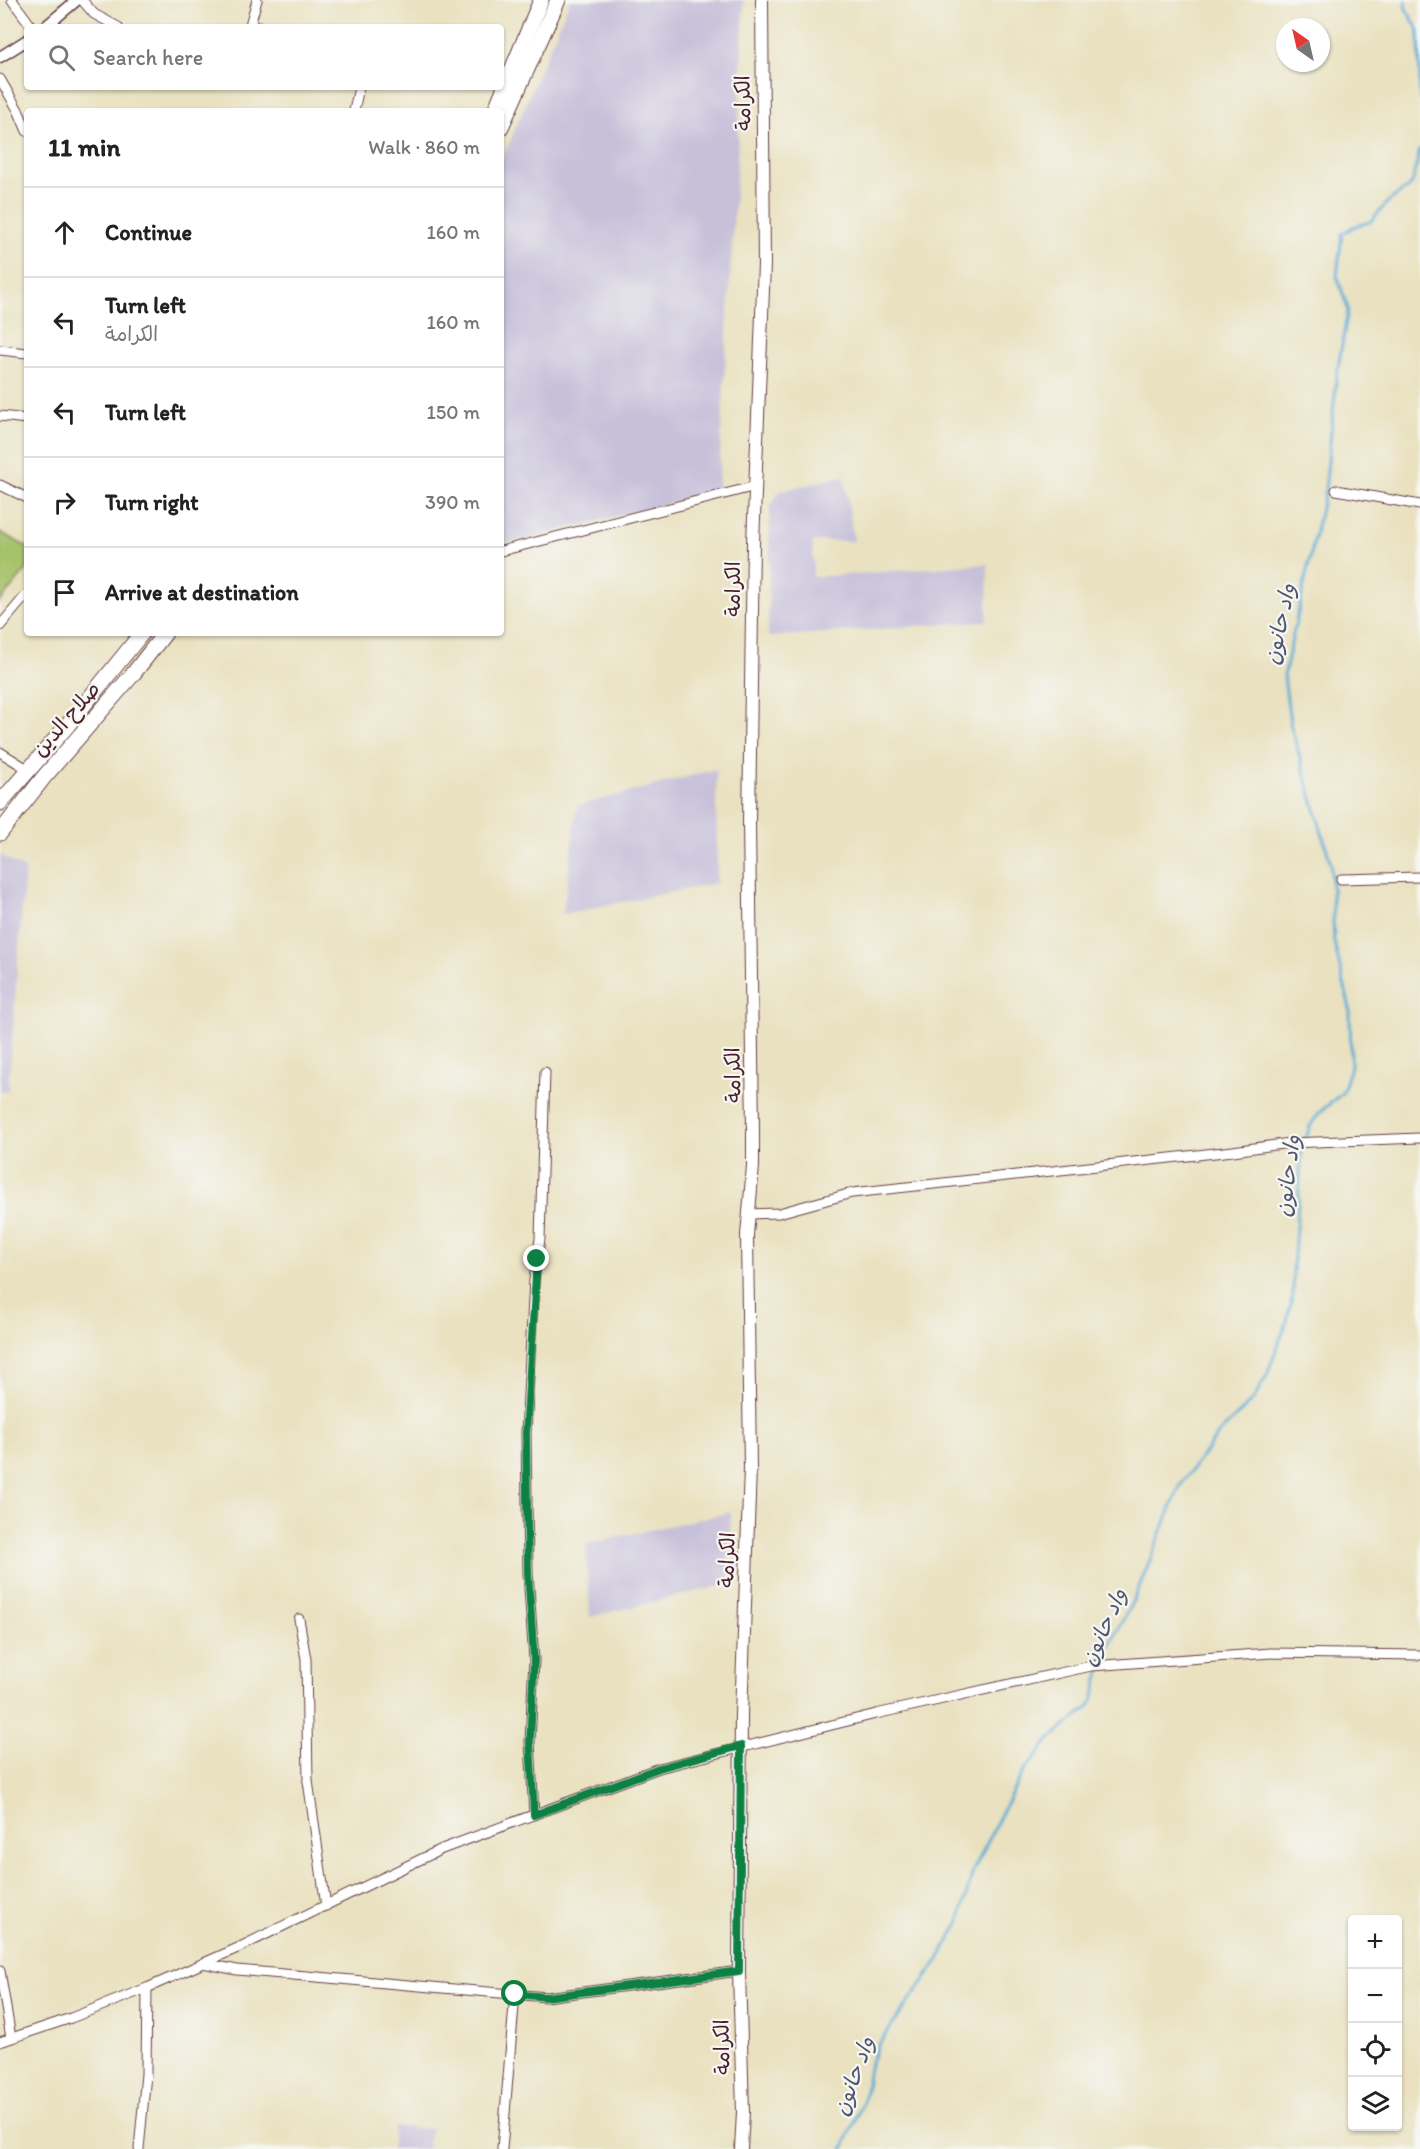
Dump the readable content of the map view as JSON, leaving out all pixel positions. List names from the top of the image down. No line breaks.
{"streets":{"highway":["صلاح الدين"],"main road":["الكرامة"]},"water":["واد حانون"],"north":"top left","page":{"search":"Search here","heading":["11 min","Walk · 860 m"],"list":[["Continue","160 m"],["Turn left","الكرامة","160 m"],["Turn left","150 m"],["Turn right","390 m"],"Arrive at destination"],"map_buttons":["+","−"]}}
